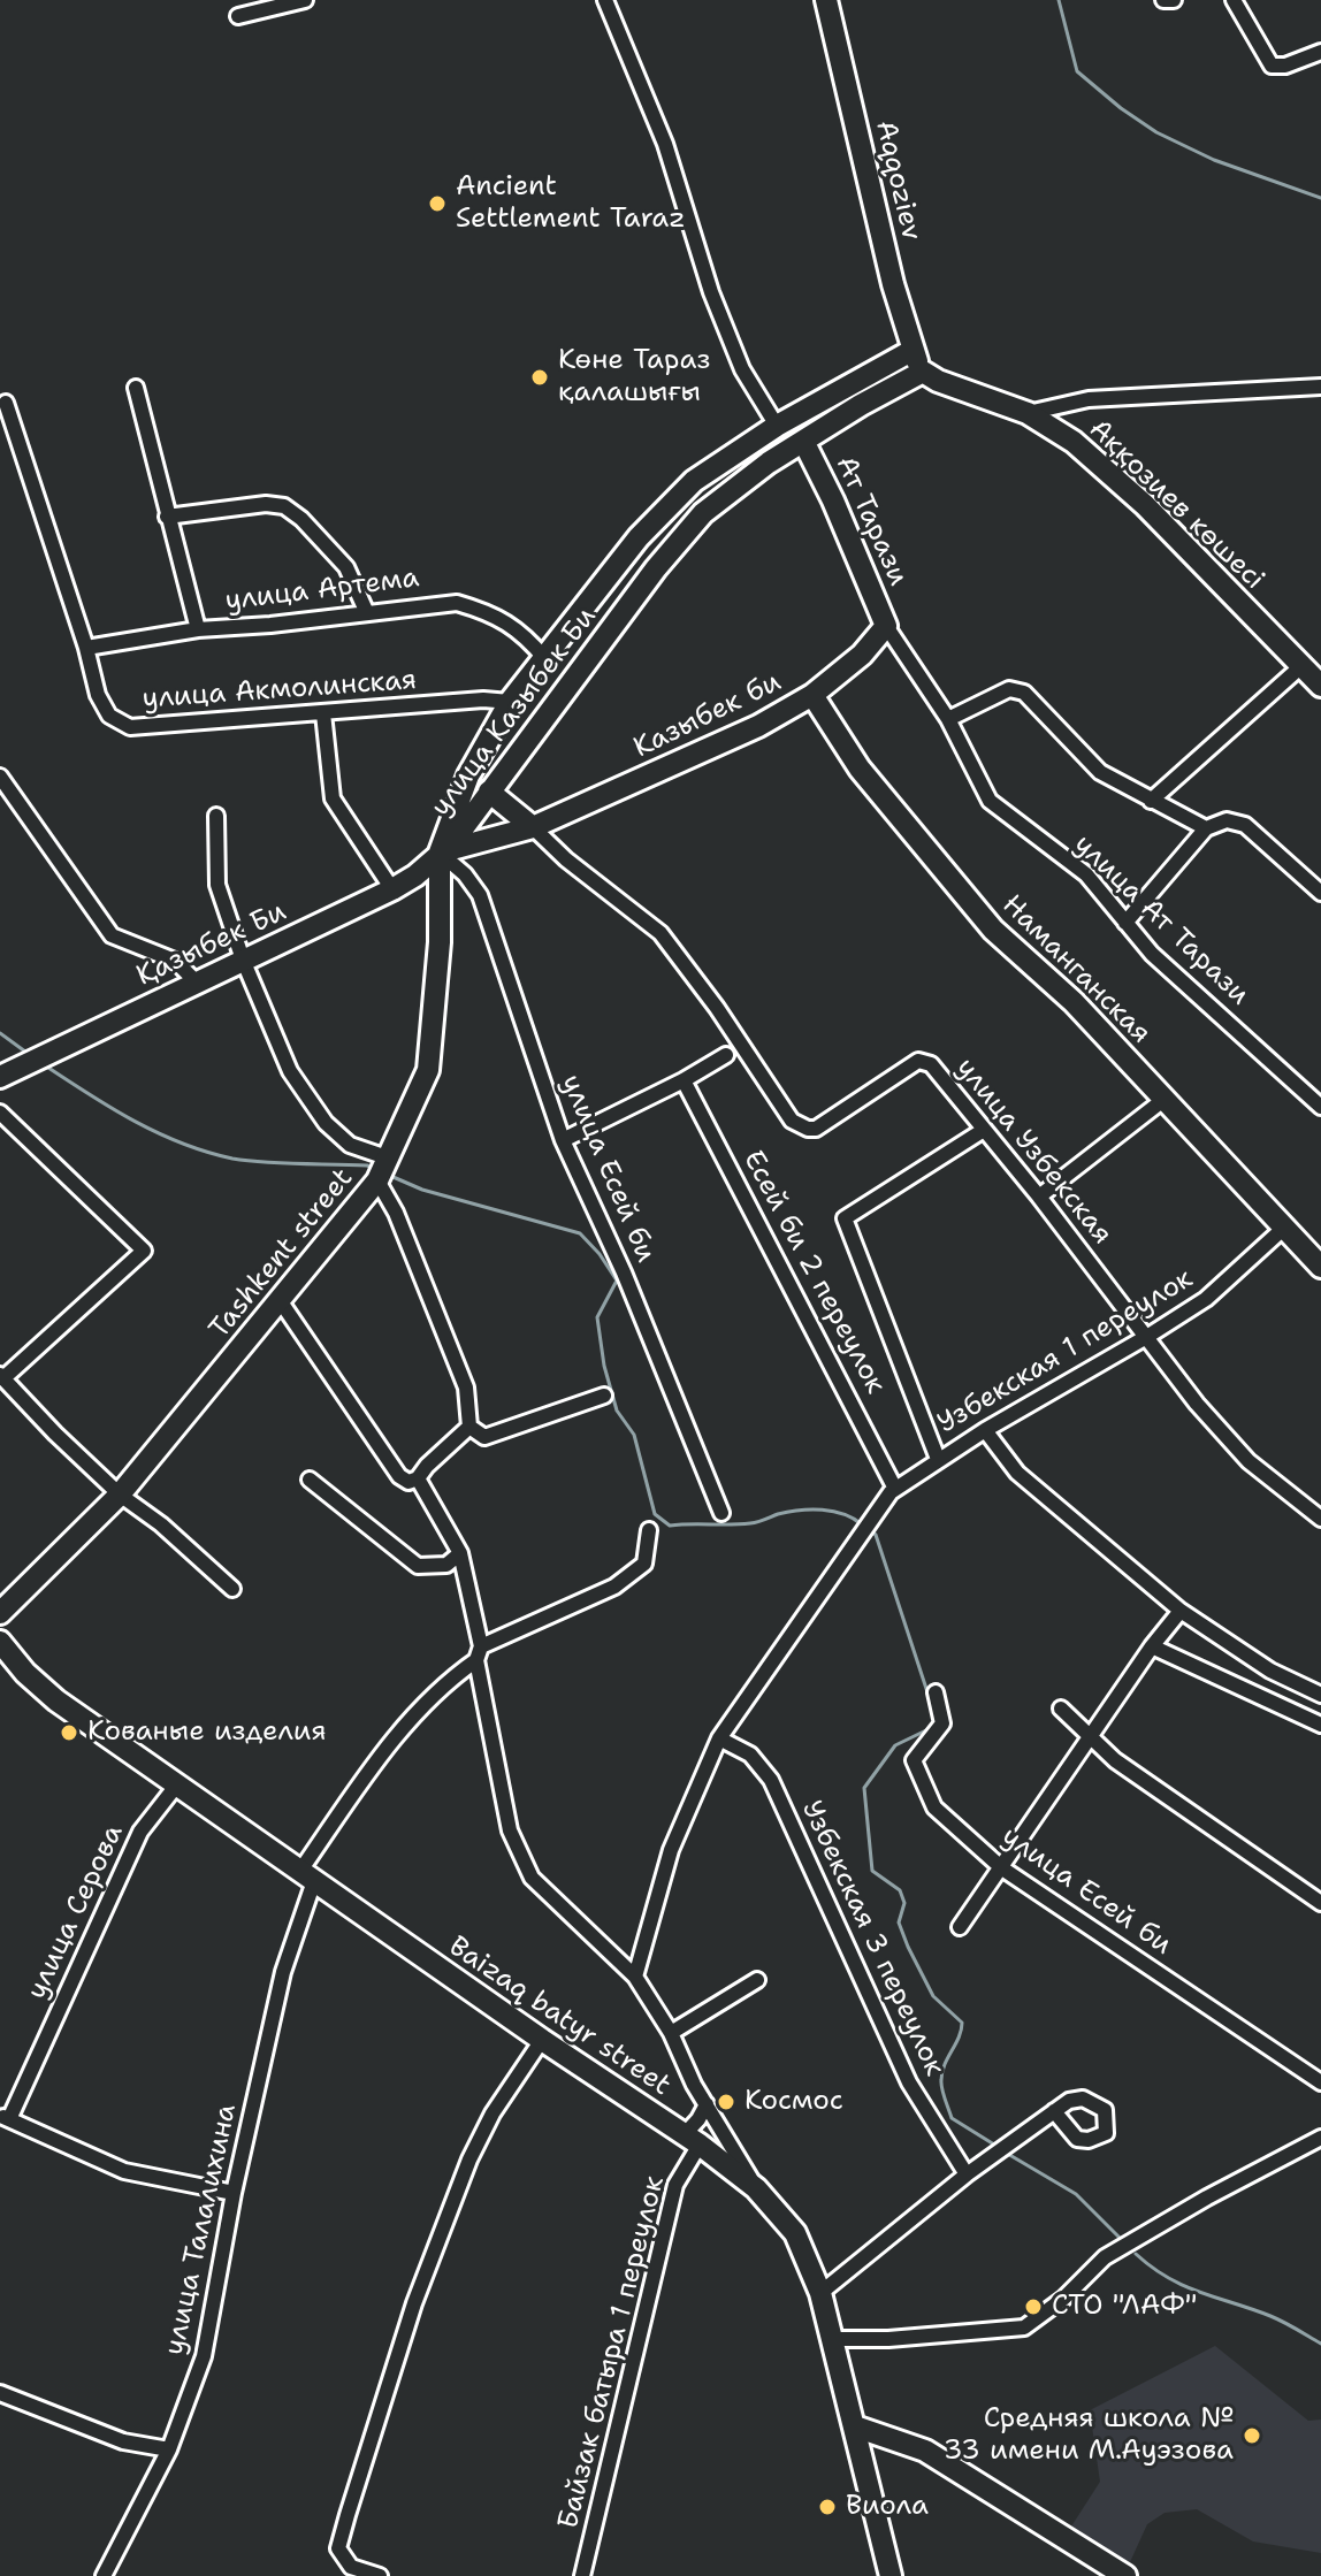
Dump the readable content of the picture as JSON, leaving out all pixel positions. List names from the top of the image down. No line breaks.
{"streets":{"main road":["Aqqoziev","Аққозиев көшесі","Ат Тарази","улица Казыбек Би","Казыбек би","Қазыбек Би","Наманганская","Tashkent street","Baizaq batyr street"],"street":["улица Артема","улица Акмолинская","улица Ат Тарази","улица Узбекская","улица Есей би","Есей би 2 переулок","Узбекская 1 переулок","улица Серова","Узбекская 3 переулок","улица Талалихина","Байзак батыра 1 переулок"]},"crossings":[["Aqqoziev","Аққозиев көшесі"],["Aqqoziev","улица Казыбек Би"],["Аққозиев көшесі","улица Казыбек Би"],["Ат Тарази","улица Казыбек Би"],["Ат Тарази","Казыбек би"],["Ат Тарази","улица Ат Тарази"],["улица Артема","улица Акмолинская"],["улица Артема","улица Казыбек Би"],["улица Акмолинская","улица Казыбек Би"],["улица Казыбек Би","Казыбек би"],["улица Казыбек Би","Қазыбек Би"],["улица Казыбек Би","улица Есей би"],["улица Казыбек Би","Tashkent street"],["Казыбек би","улица Ат Тарази"],["Казыбек би","Қазыбек Би"],["Казыбек би","Наманганская"],["Казыбек би","улица Узбекская"],["Казыбек би","улица Есей би"],["Казыбек би","Tashkent street"],["Қазыбек Би","улица Есей би"],["Қазыбек Би","Tashkent street"],["Наманганская","Узбекская 1 переулок"],["улица Узбекская","Узбекская 1 переулок"],["улица Есей би","Tashkent street"],["Есей би 2 переулок","Узбекская 1 переулок"],["Узбекская 1 переулок","Узбекская 3 переулок"],["улица Серова","Baizaq batyr street"],["Baizaq batyr street","улица Талалихина"],["Baizaq batyr street","Байзак батыра 1 переулок"]],"places":["Ancient Settlement Taraz","Көне Тараз қалашығы","Кованые изделия","Космос","СТО \"ЛАФ\"","Средняя школа № 33 имени М.Ауэзова","Виола"]}
